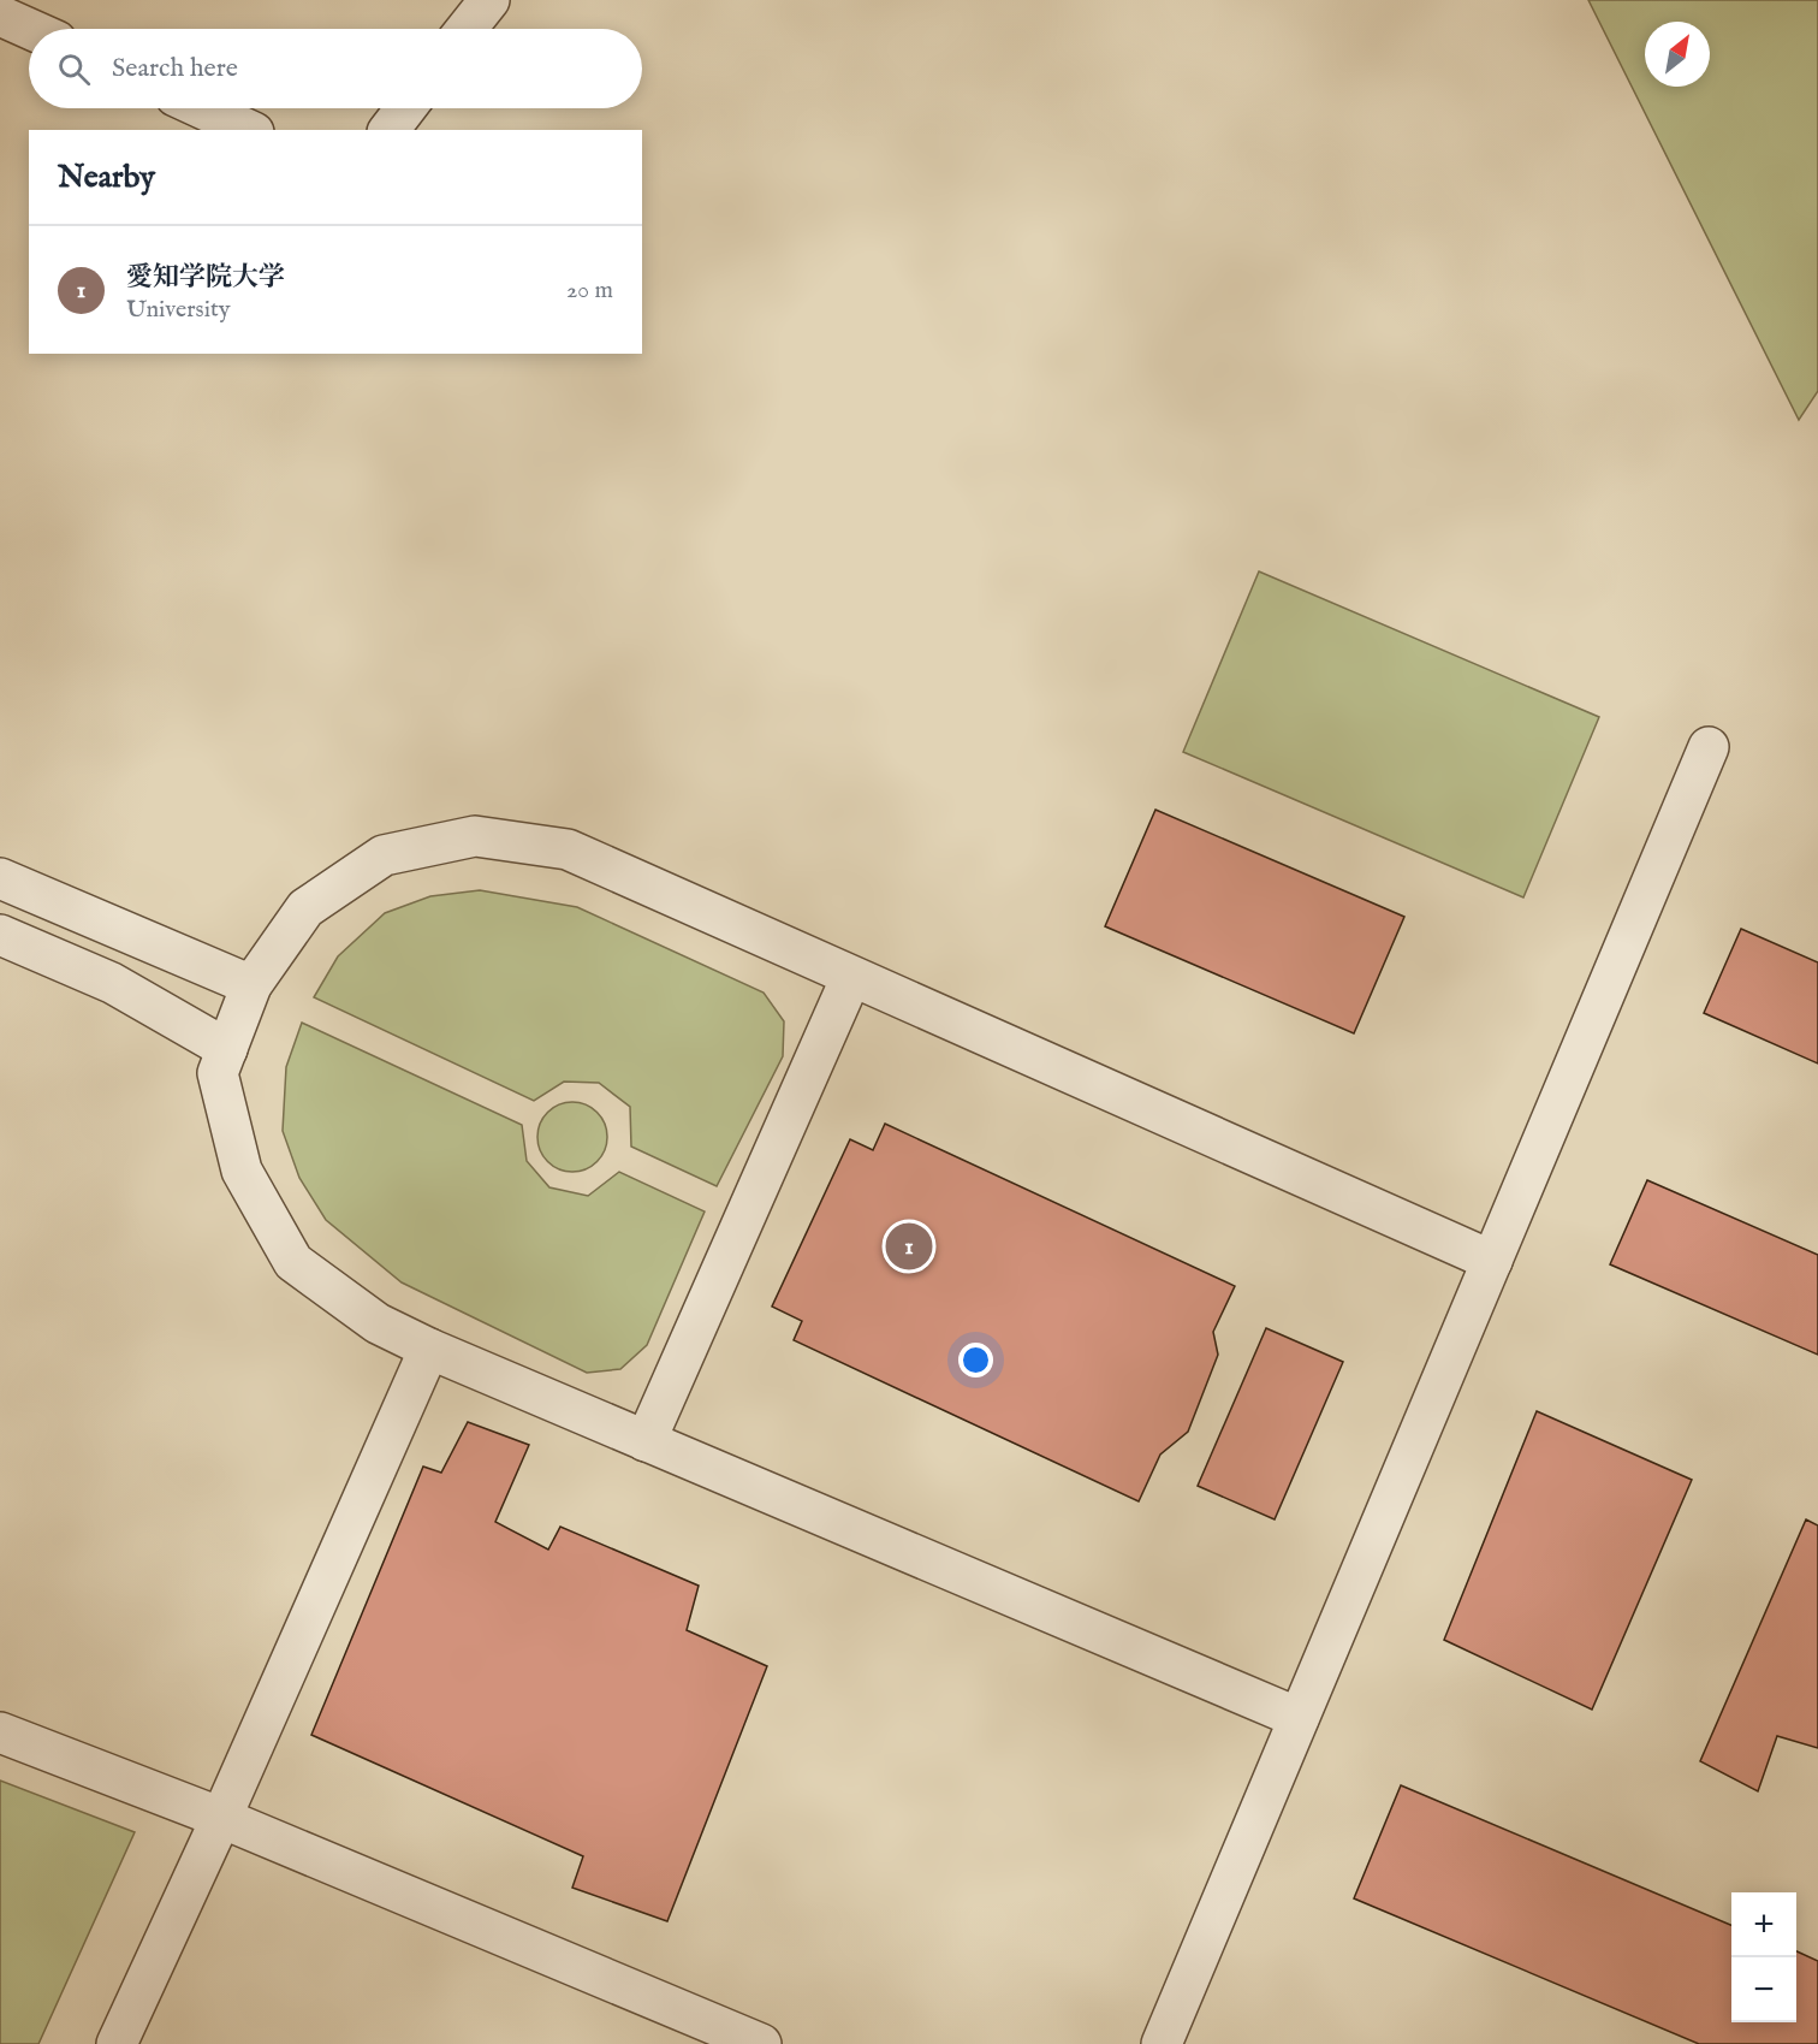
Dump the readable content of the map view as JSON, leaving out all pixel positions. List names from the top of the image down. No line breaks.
{"north":"top right","page":{"search":"Search here","heading":"Nearby","list":[{"mark":"1","name":"愛知学院大学","note":"University","value":"20 m"}],"pins":"1","map_buttons":["+","−"]}}
